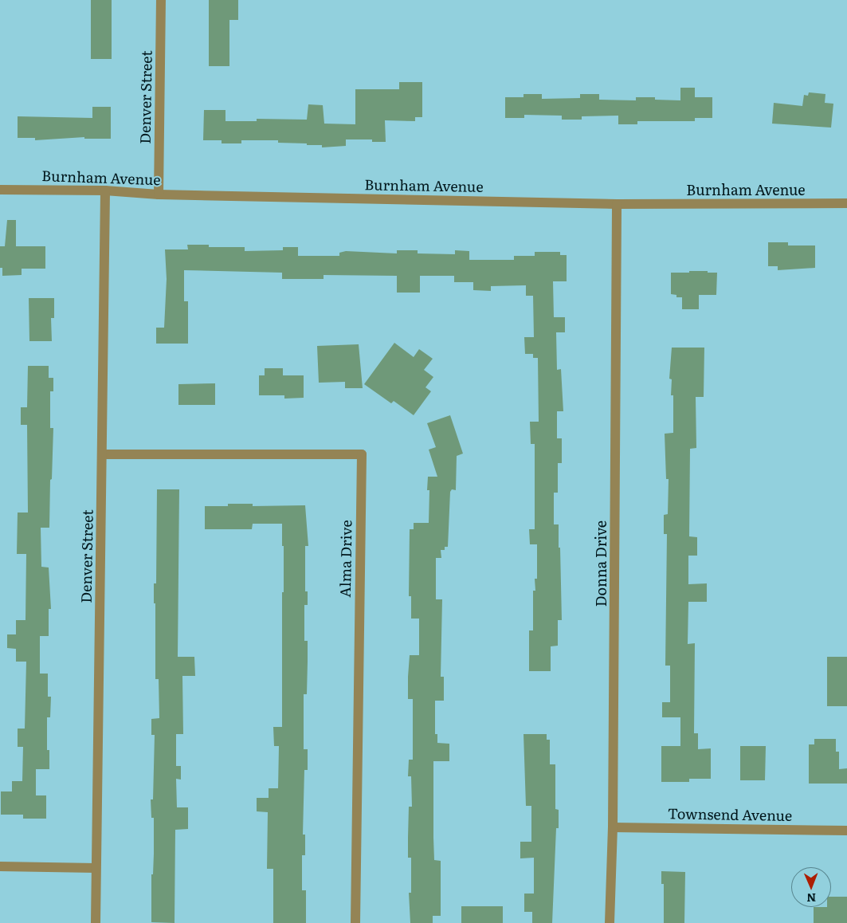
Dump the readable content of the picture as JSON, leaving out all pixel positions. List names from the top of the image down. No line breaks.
{"streets":{"street":["Denver Street","Burnham Avenue","Alma Drive","Donna Drive","Townsend Avenue"]},"crossings":[["Denver Street","Burnham Avenue"],["Denver Street","Alma Drive"],["Burnham Avenue","Donna Drive"],["Donna Drive","Townsend Avenue"]],"north":"bottom"}
